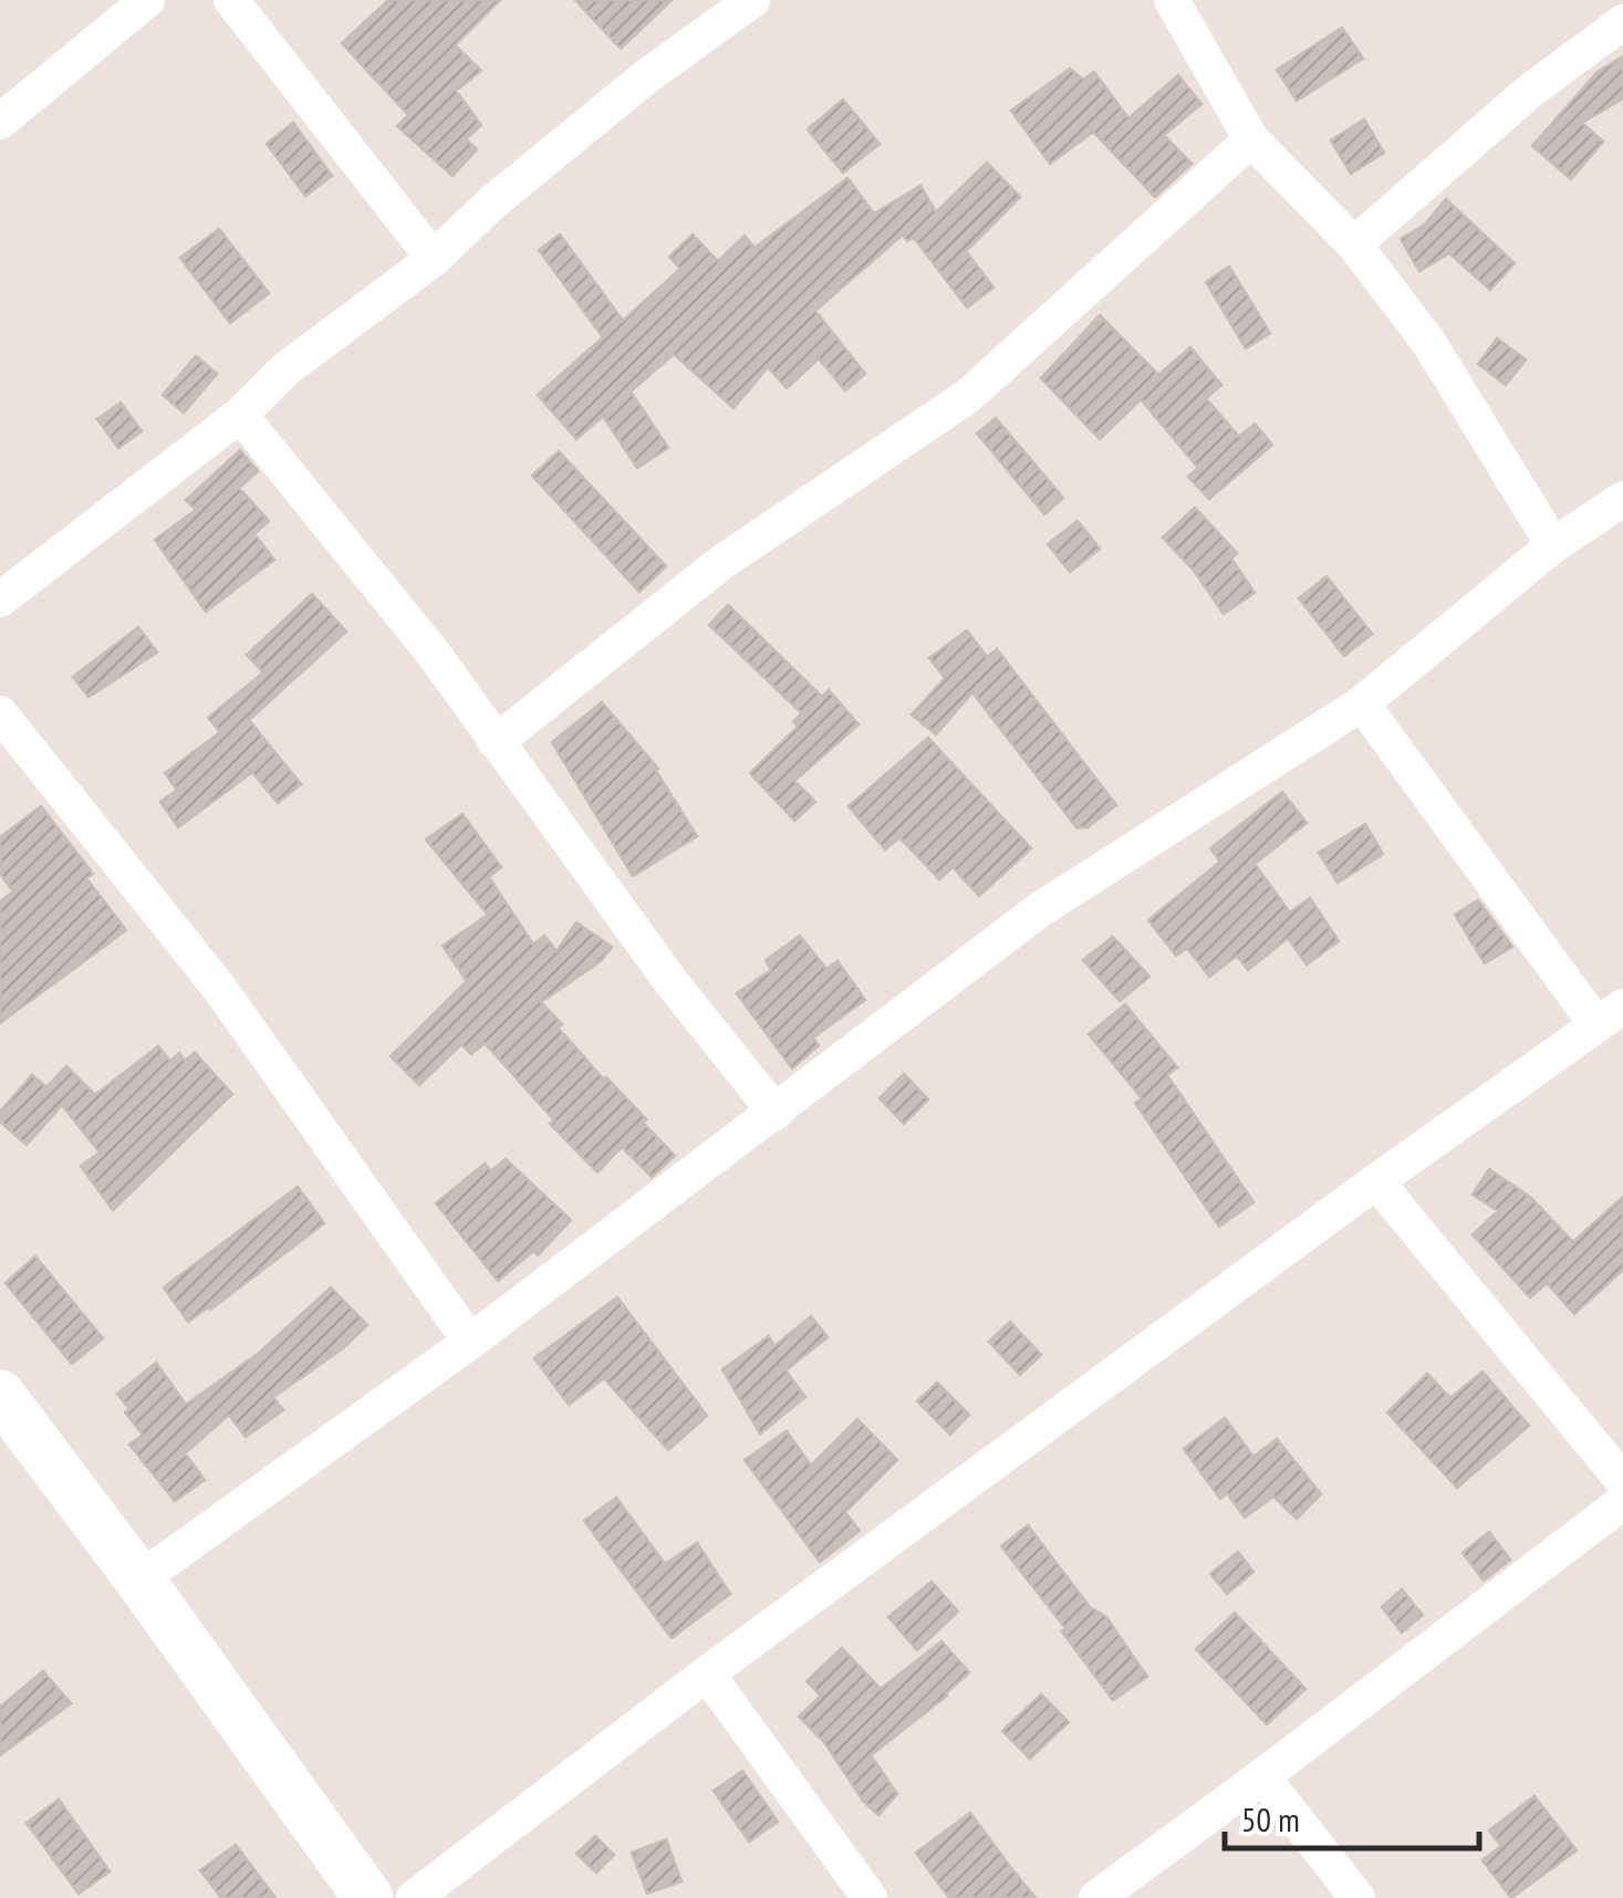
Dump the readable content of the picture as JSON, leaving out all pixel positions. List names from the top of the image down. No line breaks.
{"scale_bar":"50 m"}
